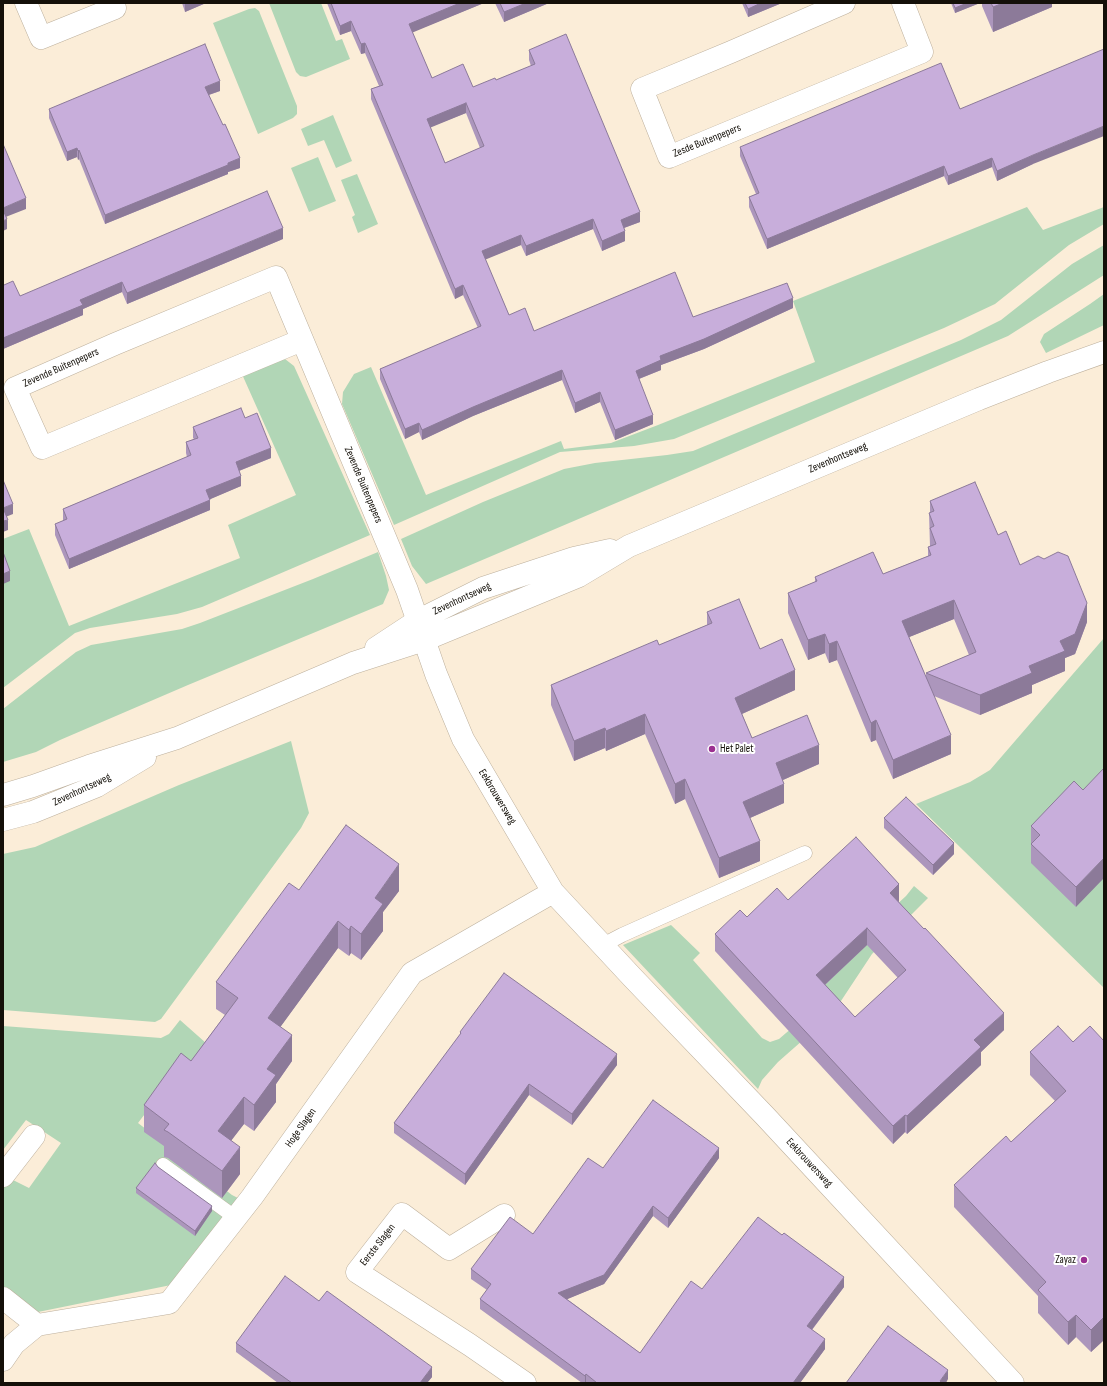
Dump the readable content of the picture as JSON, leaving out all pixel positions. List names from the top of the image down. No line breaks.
{"streets":{"street":["Zesde Buitenpepers","Zevende Buitenpepers","Zevenhontseweg","Eekbrouwersweg","Hoge Slagen","Eerste Slagen"]},"crossings":[["Zevende Buitenpepers","Zevenhontseweg"],["Zevende Buitenpepers","Eekbrouwersweg"],["Zevenhontseweg","Eekbrouwersweg"],["Eekbrouwersweg","Hoge Slagen"]],"places":["Het Palet","Zayaz"]}
